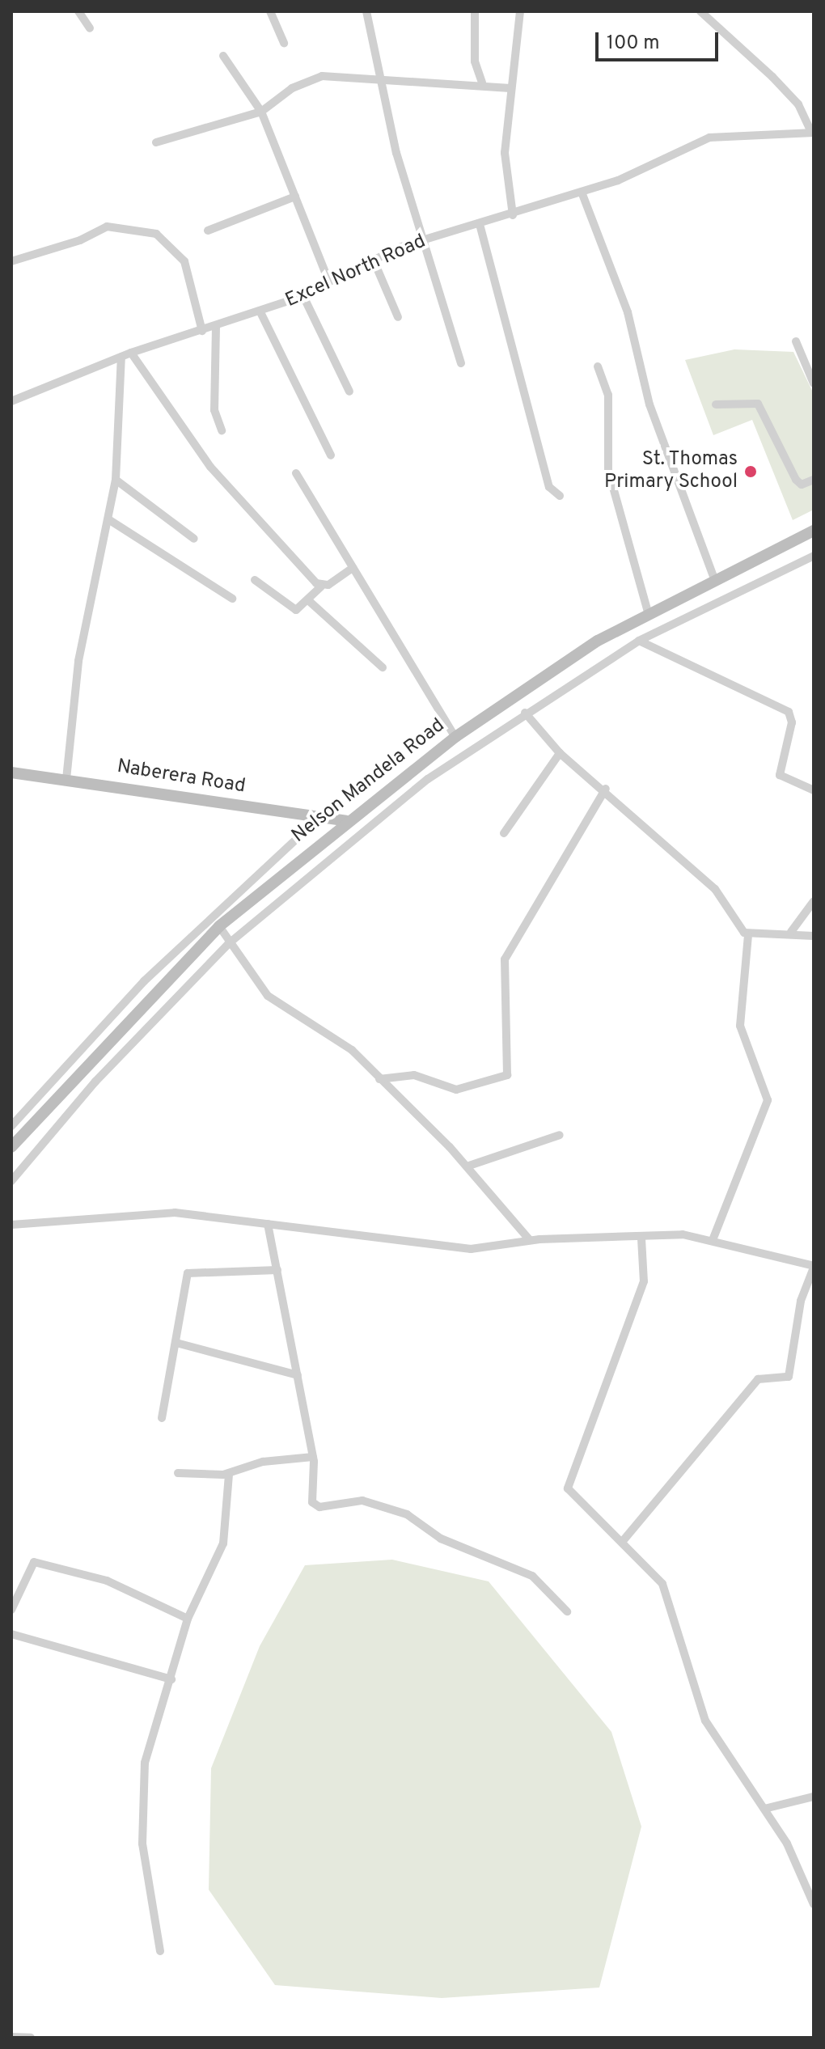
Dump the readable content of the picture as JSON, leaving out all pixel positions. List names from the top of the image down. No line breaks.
{"streets":{"main road":["Naberera Road","Nelson Mandela Road"],"street":["Excel North Road"]},"crossings":[["Naberera Road","Nelson Mandela Road"]],"places":["St. Thomas Primary School"],"scale_bar":"100 m"}
